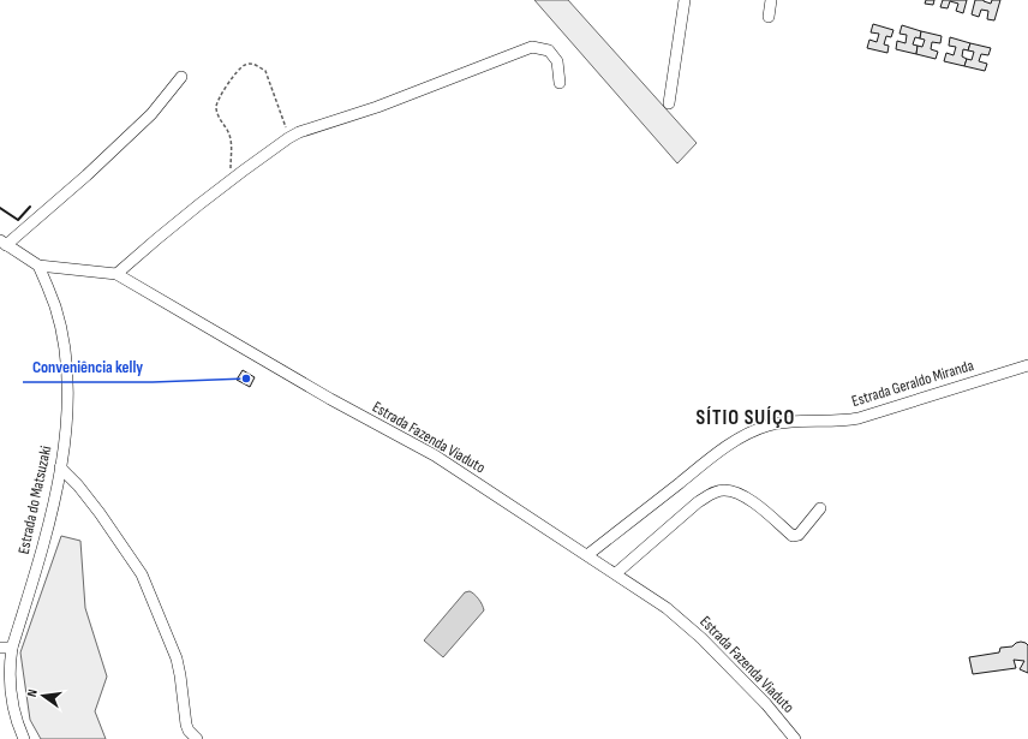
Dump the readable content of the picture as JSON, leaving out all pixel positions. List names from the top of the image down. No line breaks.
{"streets":{"street":["Estrada Geraldo Miranda","Estrada Fazenda Viaduto","Estrada do Matsuzaki"]},"crossings":[["Estrada Geraldo Miranda","Estrada Fazenda Viaduto"],["Estrada Fazenda Viaduto","Estrada do Matsuzaki"]],"districts":["SÍTIO SUÍÇO"],"places":["Conveniência kelly"],"north":"left"}
